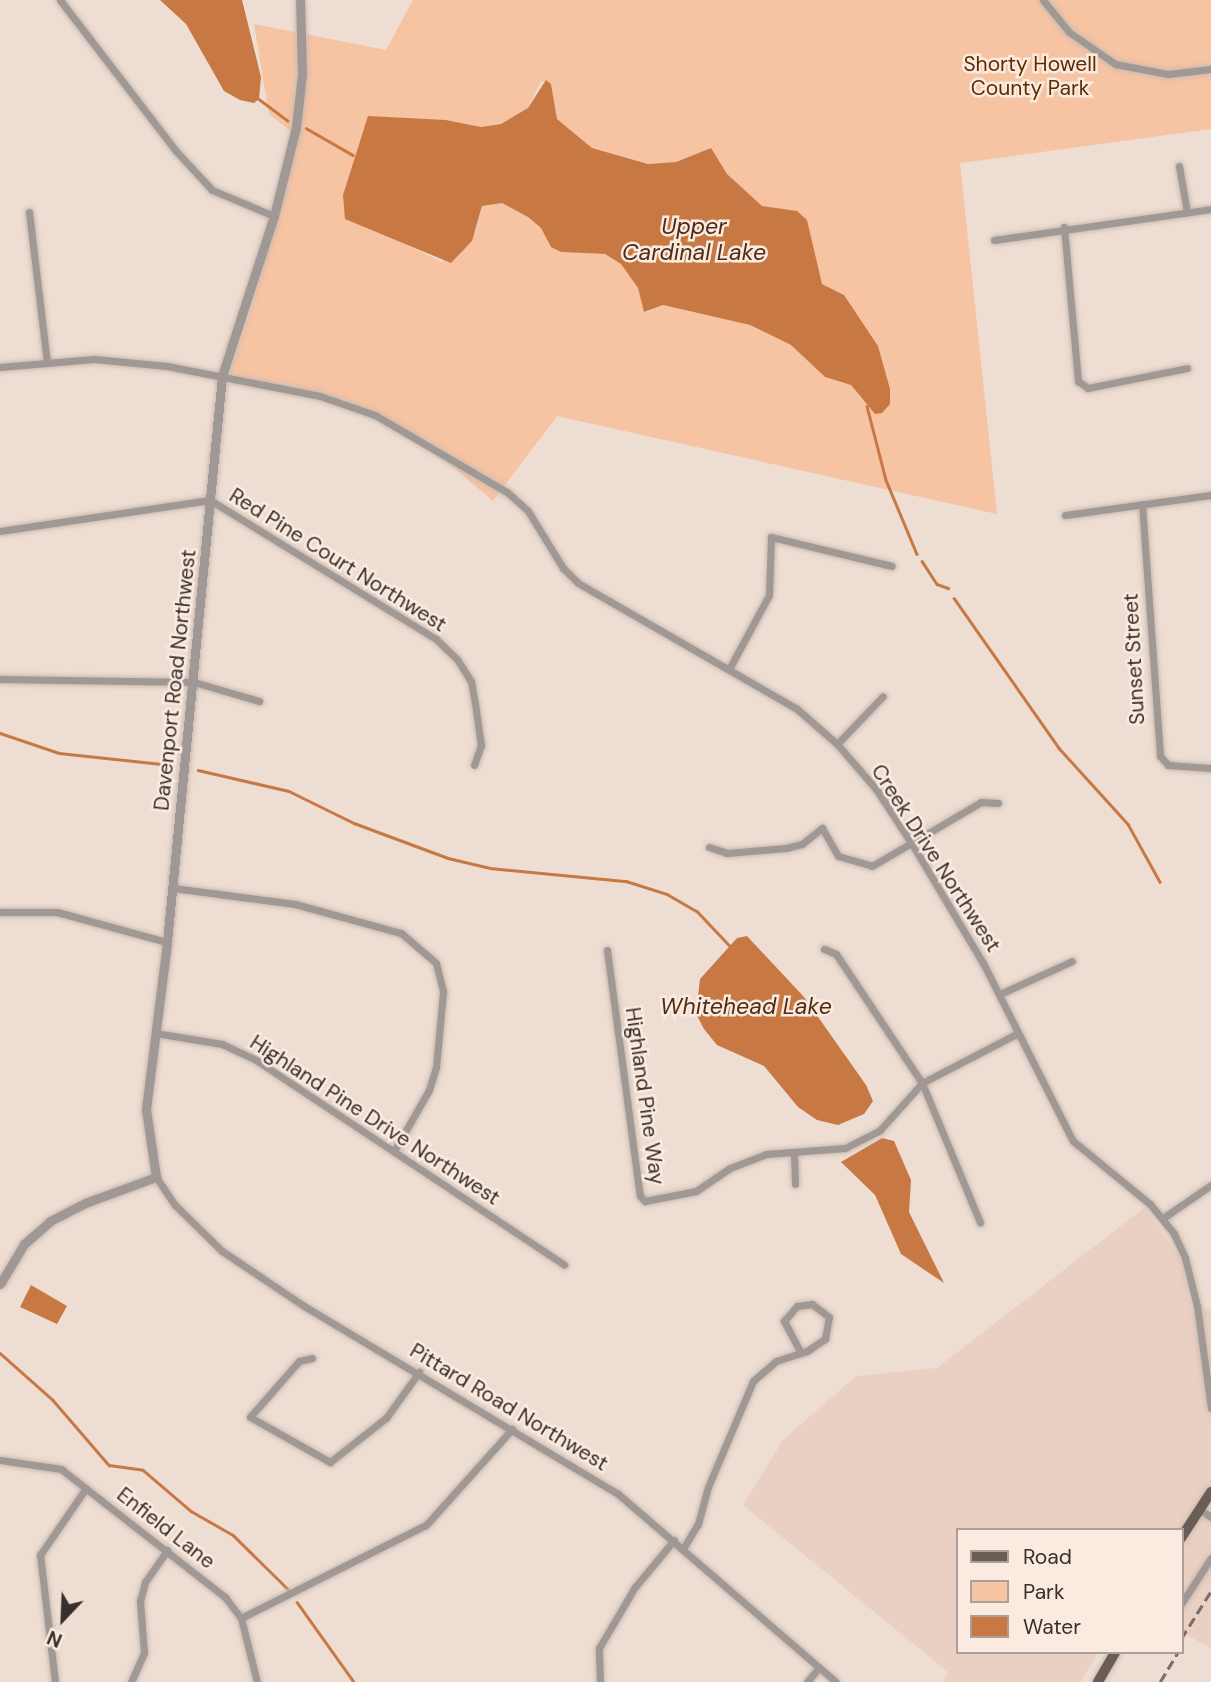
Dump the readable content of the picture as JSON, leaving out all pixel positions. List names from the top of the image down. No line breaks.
{"streets":{"street":["Red Pine Court Northwest","Sunset Street","Davenport Road Northwest","Creek Drive Northwest","Highland Pine Way","Highland Pine Drive Northwest","Pittard Road Northwest","Enfield Lane"]},"crossings":[["Red Pine Court Northwest","Davenport Road Northwest"],["Davenport Road Northwest","Creek Drive Northwest"],["Davenport Road Northwest","Highland Pine Drive Northwest"],["Davenport Road Northwest","Pittard Road Northwest"],["Creek Drive Northwest","Highland Pine Way"]],"water":["Upper Cardinal Lake","Whitehead Lake"],"parks":["Shorty Howell County Park"],"legend":["Road","Park","Water"],"north":"bottom left"}
